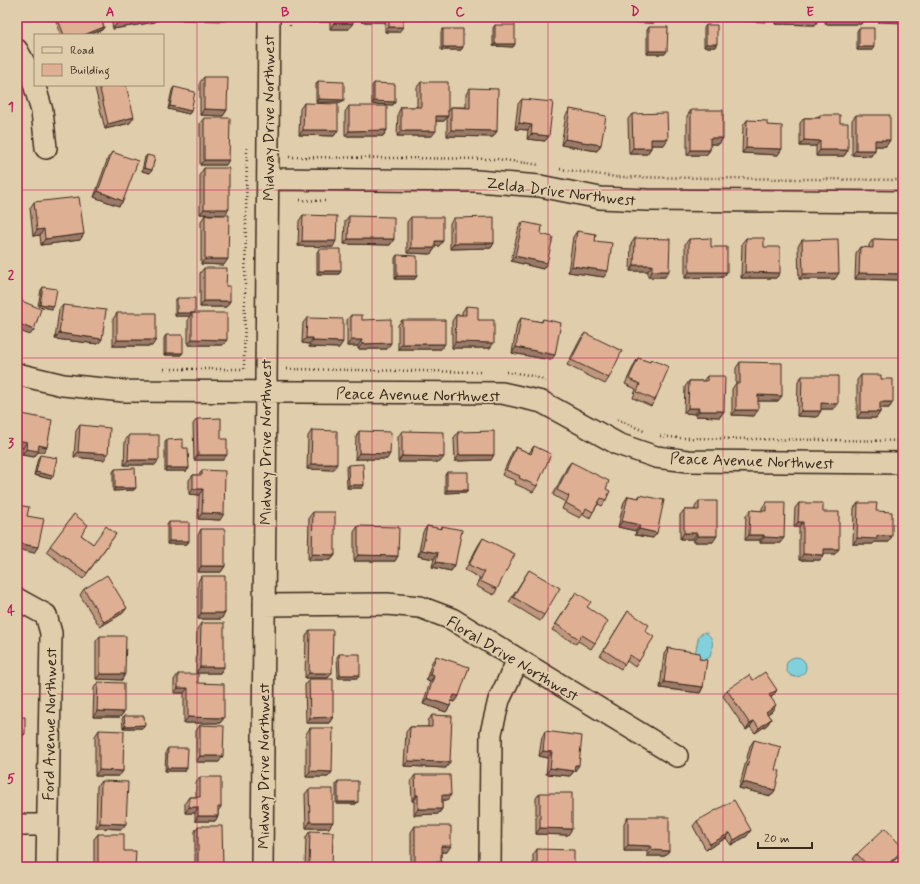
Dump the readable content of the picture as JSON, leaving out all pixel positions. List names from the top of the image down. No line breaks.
{"streets":{"street":["Midway Drive Northwest","Zelda Drive Northwest","Peace Avenue Northwest","Floral Drive Northwest","Ford Avenue Northwest"]},"crossings":[["Midway Drive Northwest","Zelda Drive Northwest"],["Midway Drive Northwest","Peace Avenue Northwest"],["Midway Drive Northwest","Floral Drive Northwest"]],"legend":["Road","Building"],"scale_bar":"20 m","grid":{"columns":["A","B","C","D","E"],"rows":["1","2","3","4","5"]}}
